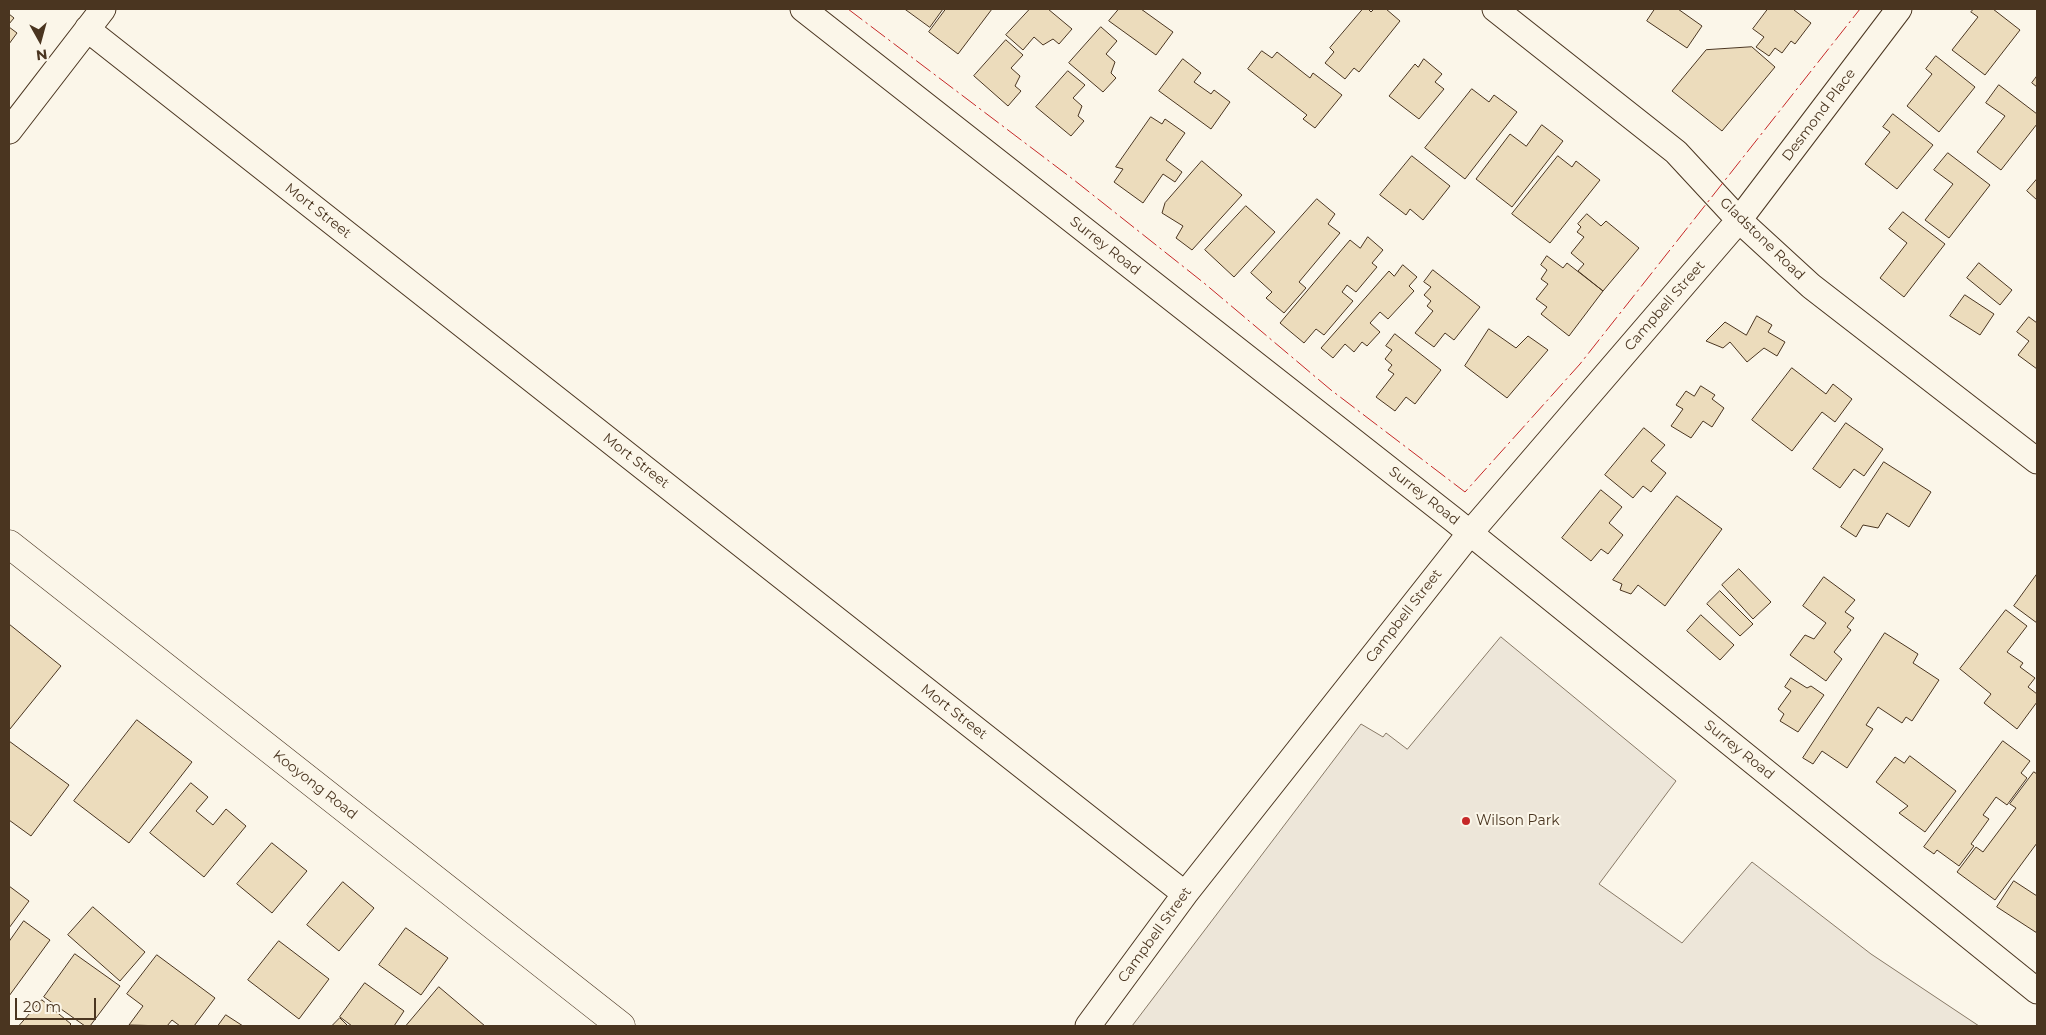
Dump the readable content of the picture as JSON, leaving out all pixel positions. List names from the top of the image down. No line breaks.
{"streets":{"street":["Desmond Place","Mort Street","Gladstone Road","Surrey Road","Campbell Street","Kooyong Road"]},"crossings":[["Desmond Place","Gladstone Road"],["Desmond Place","Campbell Street"],["Mort Street","Campbell Street"],["Gladstone Road","Campbell Street"],["Surrey Road","Campbell Street"]],"places":["Wilson Park"],"scale_bar":"20 m","north":"bottom"}
